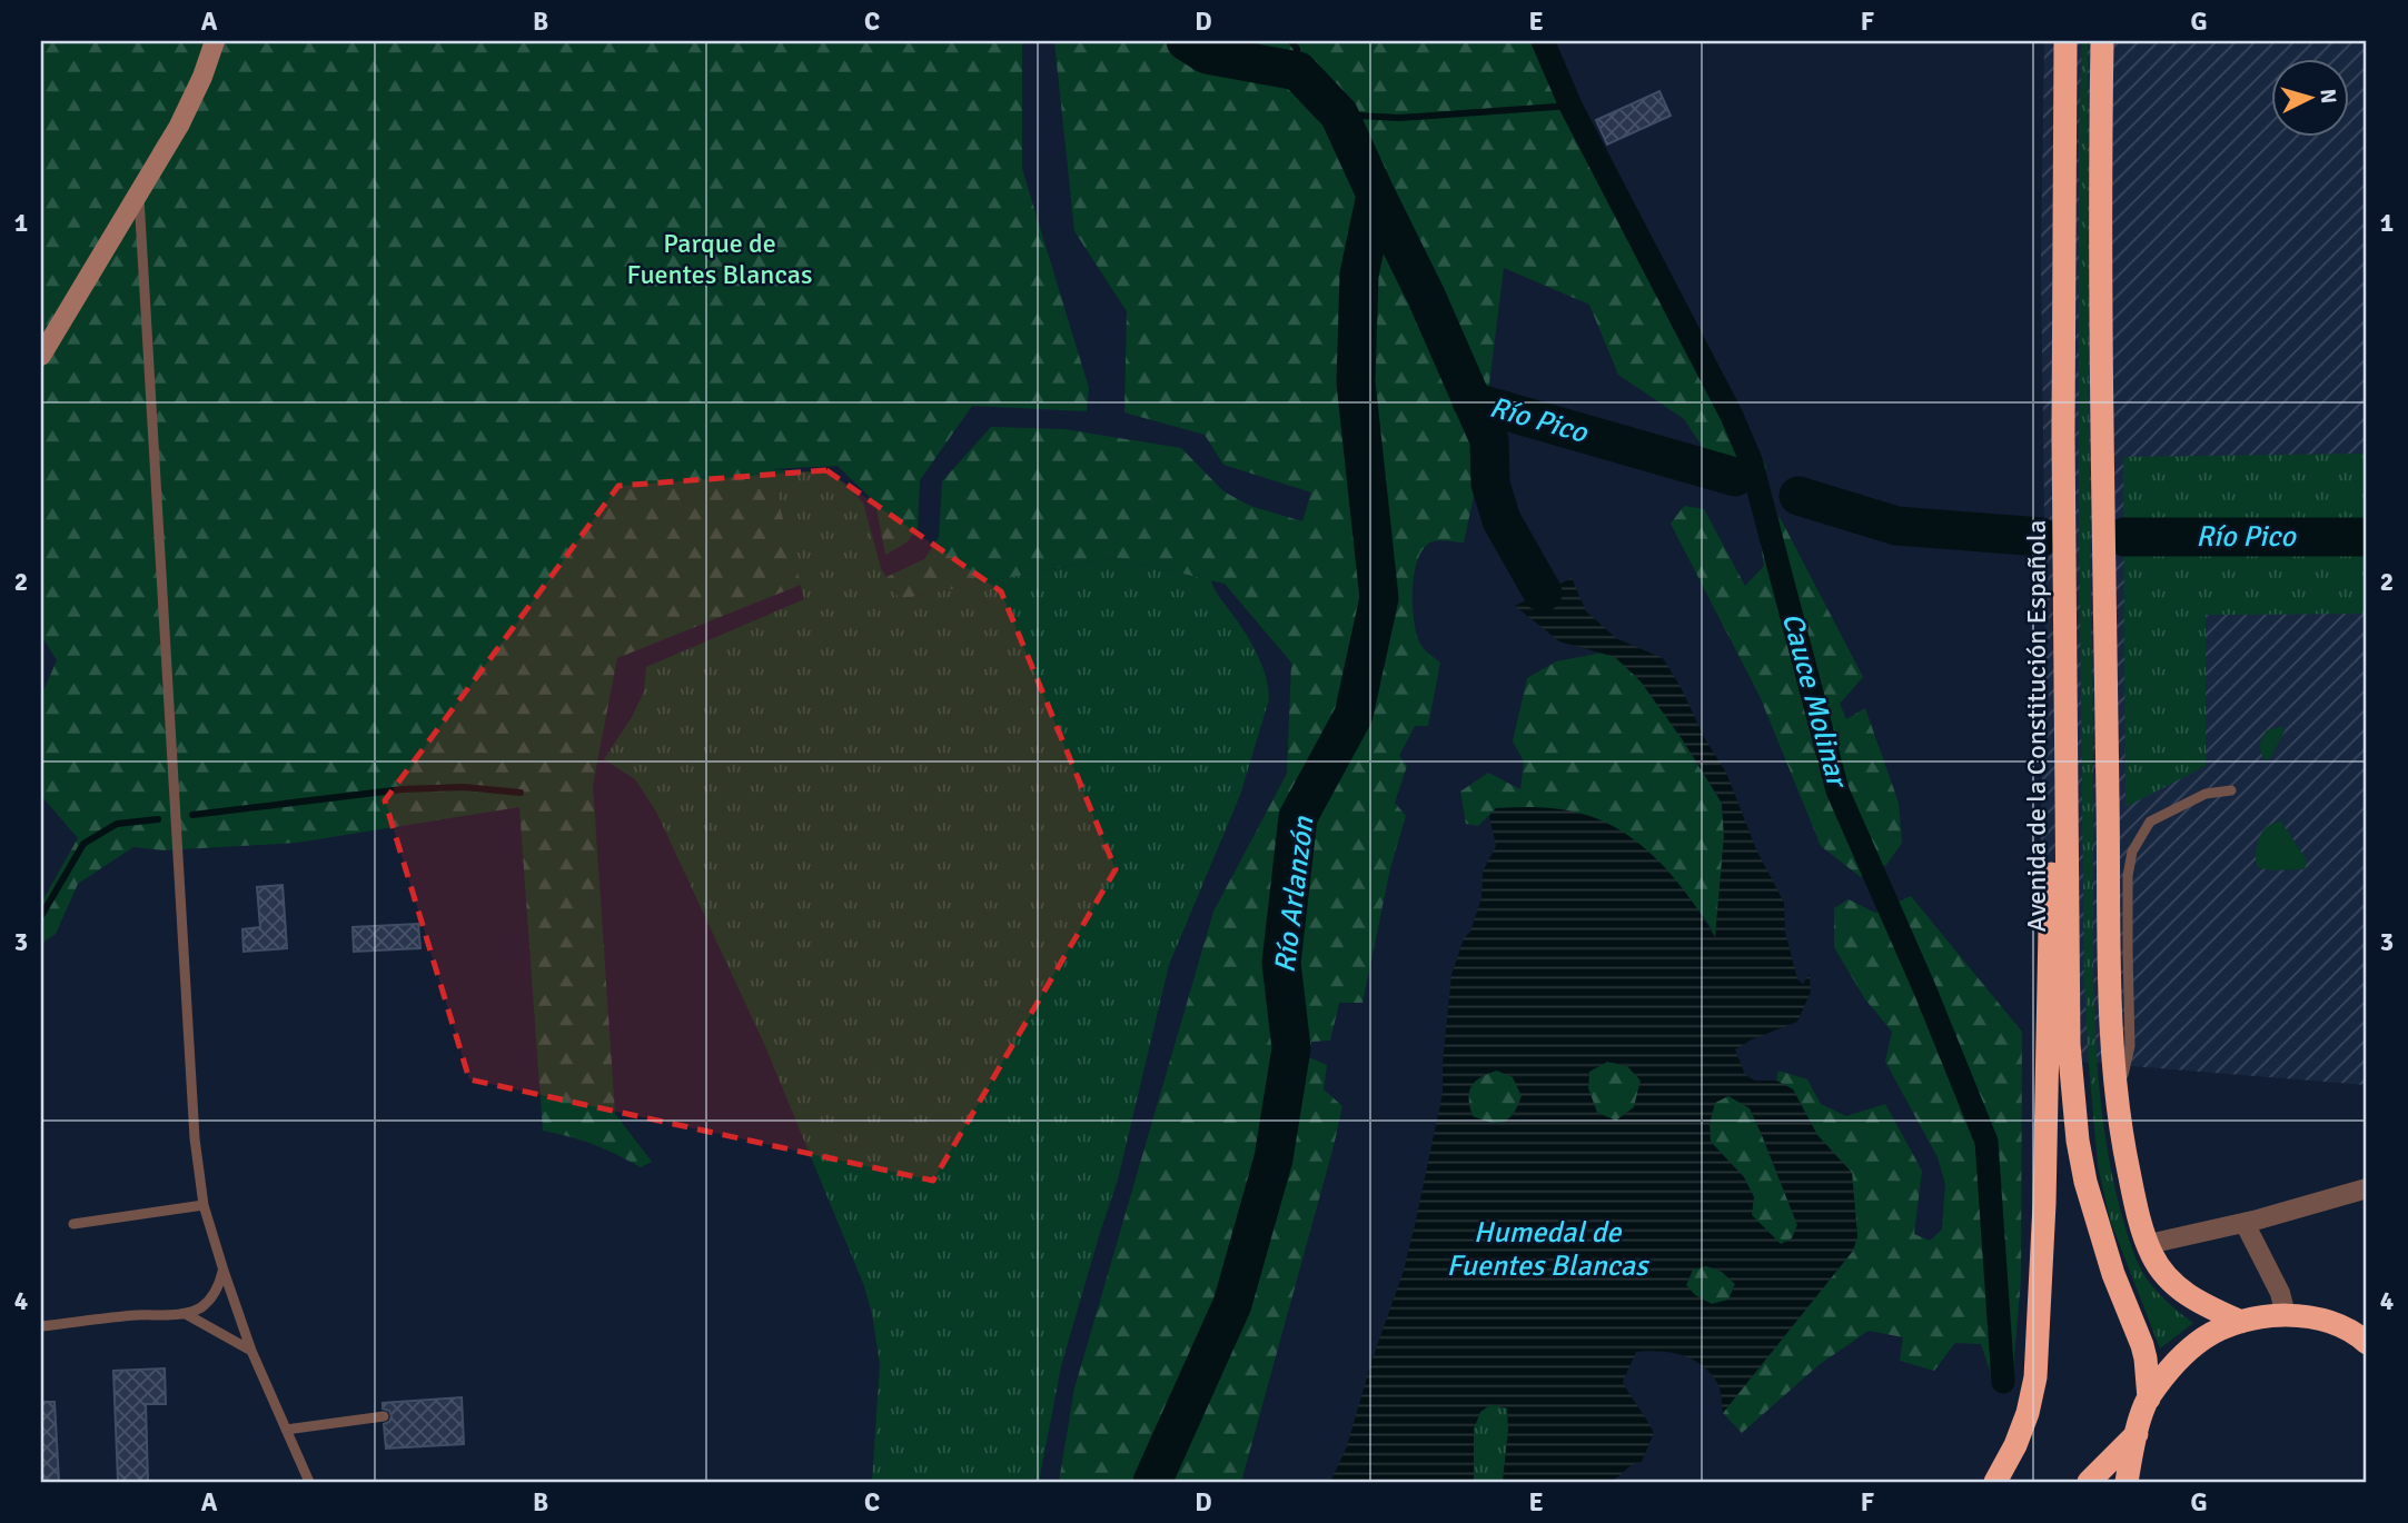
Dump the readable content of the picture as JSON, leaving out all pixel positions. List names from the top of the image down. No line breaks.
{"streets":{"highway":["Avenida de la Constitución Española"]},"water":["Río Pico","Cauce Molinar","Río Arlanzón","Humedal de Fuentes Blancas"],"parks":["Parque de Fuentes Blancas"],"north":"right","grid":{"columns":["A","B","C","D","E","F","G"],"rows":["1","2","3","4"]}}
